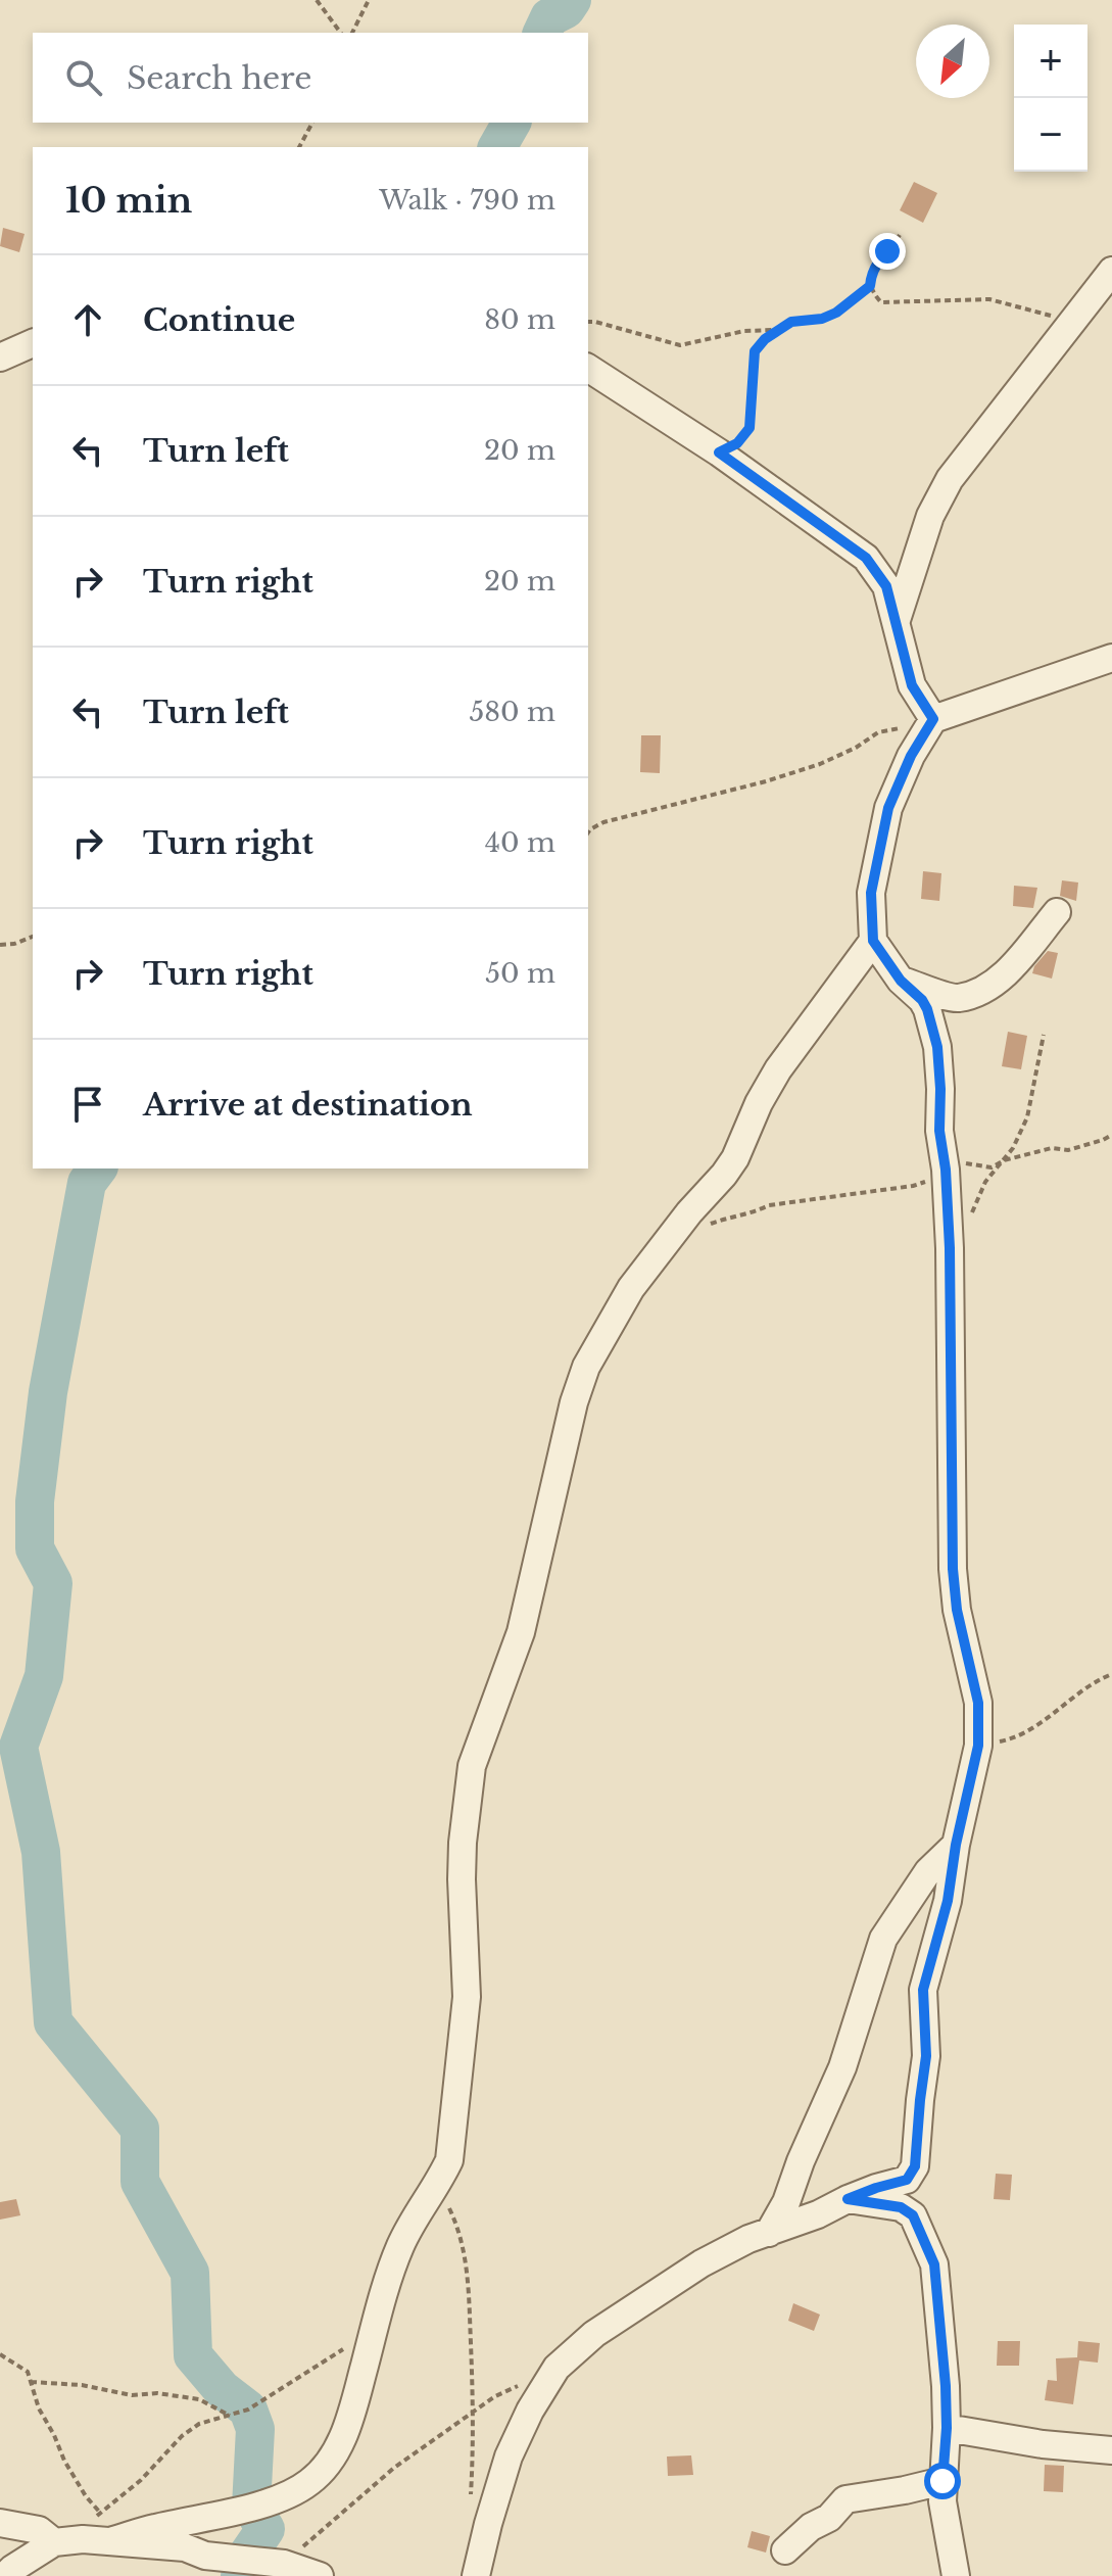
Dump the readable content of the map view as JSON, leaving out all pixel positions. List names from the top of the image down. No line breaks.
{"north":"bottom left","page":{"map_buttons":["+","−"],"search":"Search here","heading":["10 min","Walk · 790 m"],"list":[["Continue","80 m"],["Turn left","20 m"],["Turn right","20 m"],["Turn left","580 m"],["Turn right","40 m"],["Turn right","50 m"],"Arrive at destination"]}}
